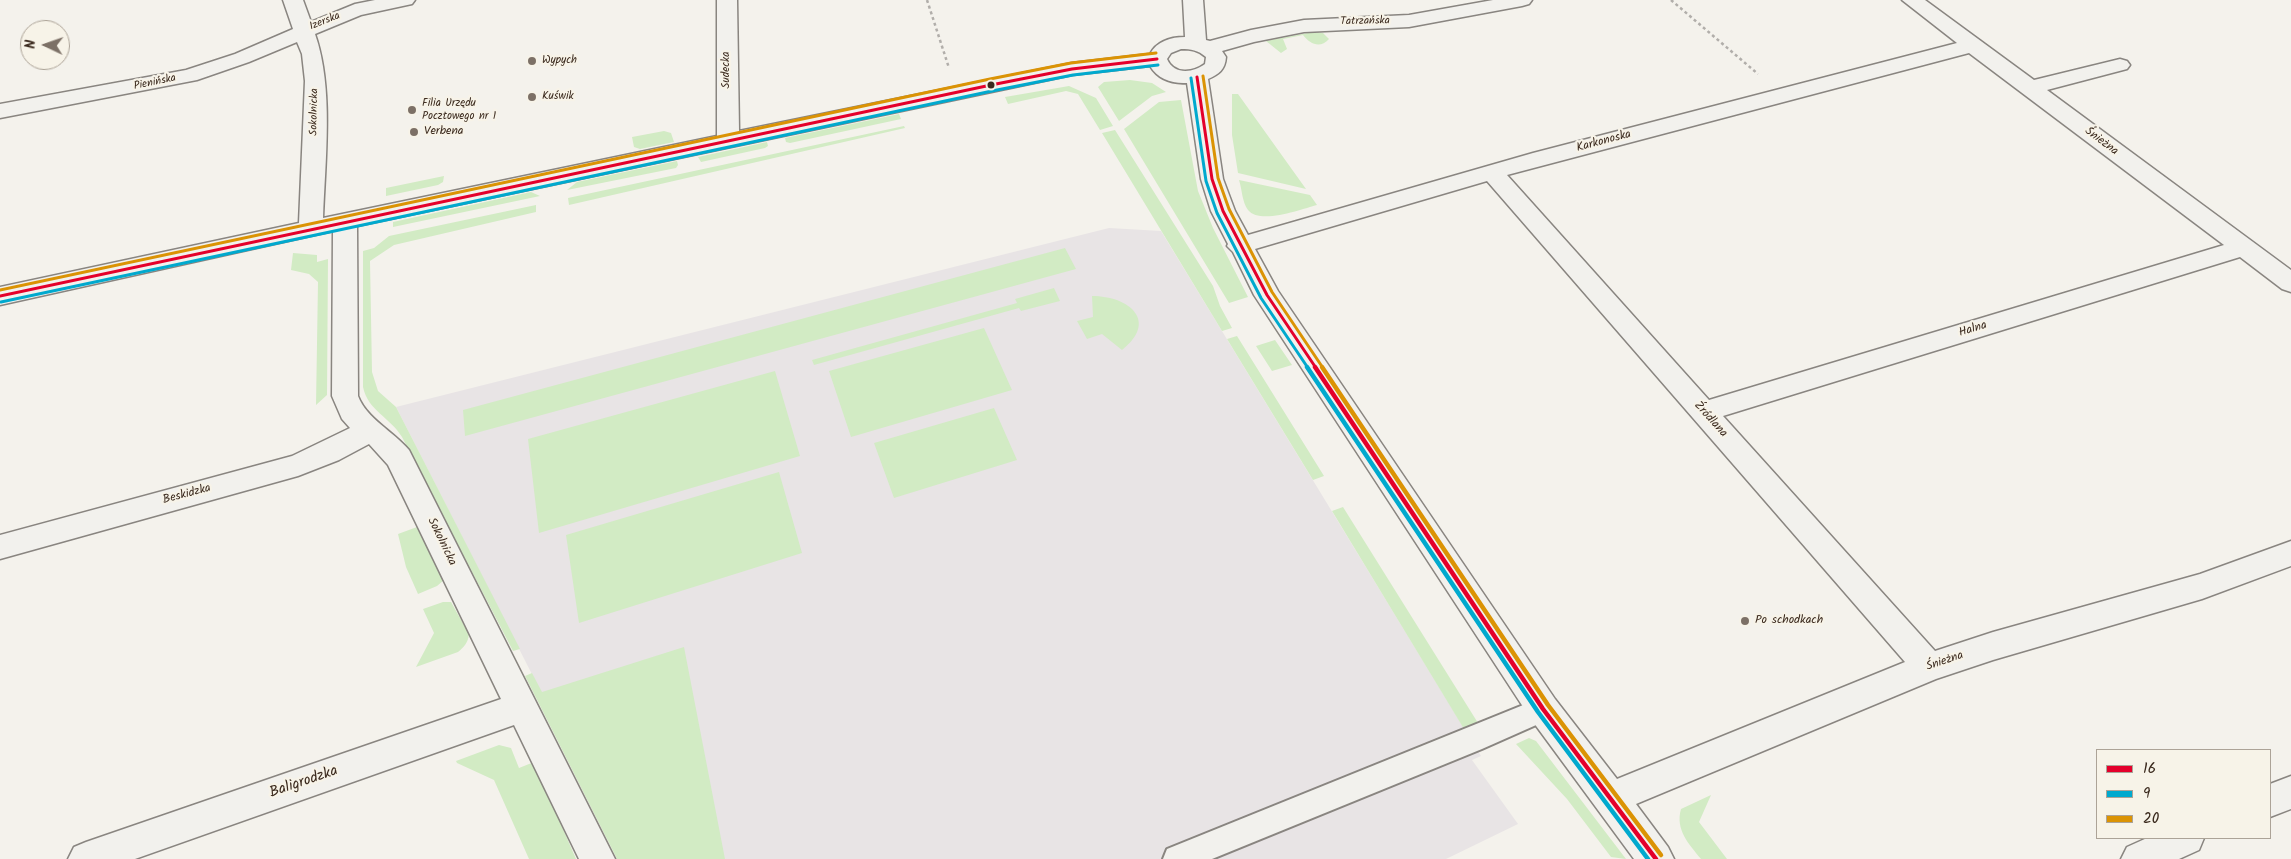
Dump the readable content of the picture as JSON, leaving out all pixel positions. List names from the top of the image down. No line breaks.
{"streets":{"street":["Izerska","Tatrzańska","Sudecka","Pienińska","Sokolnicka","Karkonoska","Śnieżna","Halna","Źródlana","Beskidzka","Baligrodzka"]},"crossings":[["Izerska","Pienińska"],["Izerska","Sokolnicka"],["Pienińska","Sokolnicka"],["Sokolnicka","Beskidzka"],["Sokolnicka","Baligrodzka"],["Karkonoska","Śnieżna"],["Karkonoska","Źródlana"],["Śnieżna","Halna"],["Śnieżna","Źródlana"],["Halna","Źródlana"]],"places":["Wypych","Kuświk","Filia Urzędu Pocztowego nr 1","Verbena","Po schodkach"],"lines":["transit line 20","transit line 16","transit line 9"],"legend":["16","9","20"],"north":"left"}
